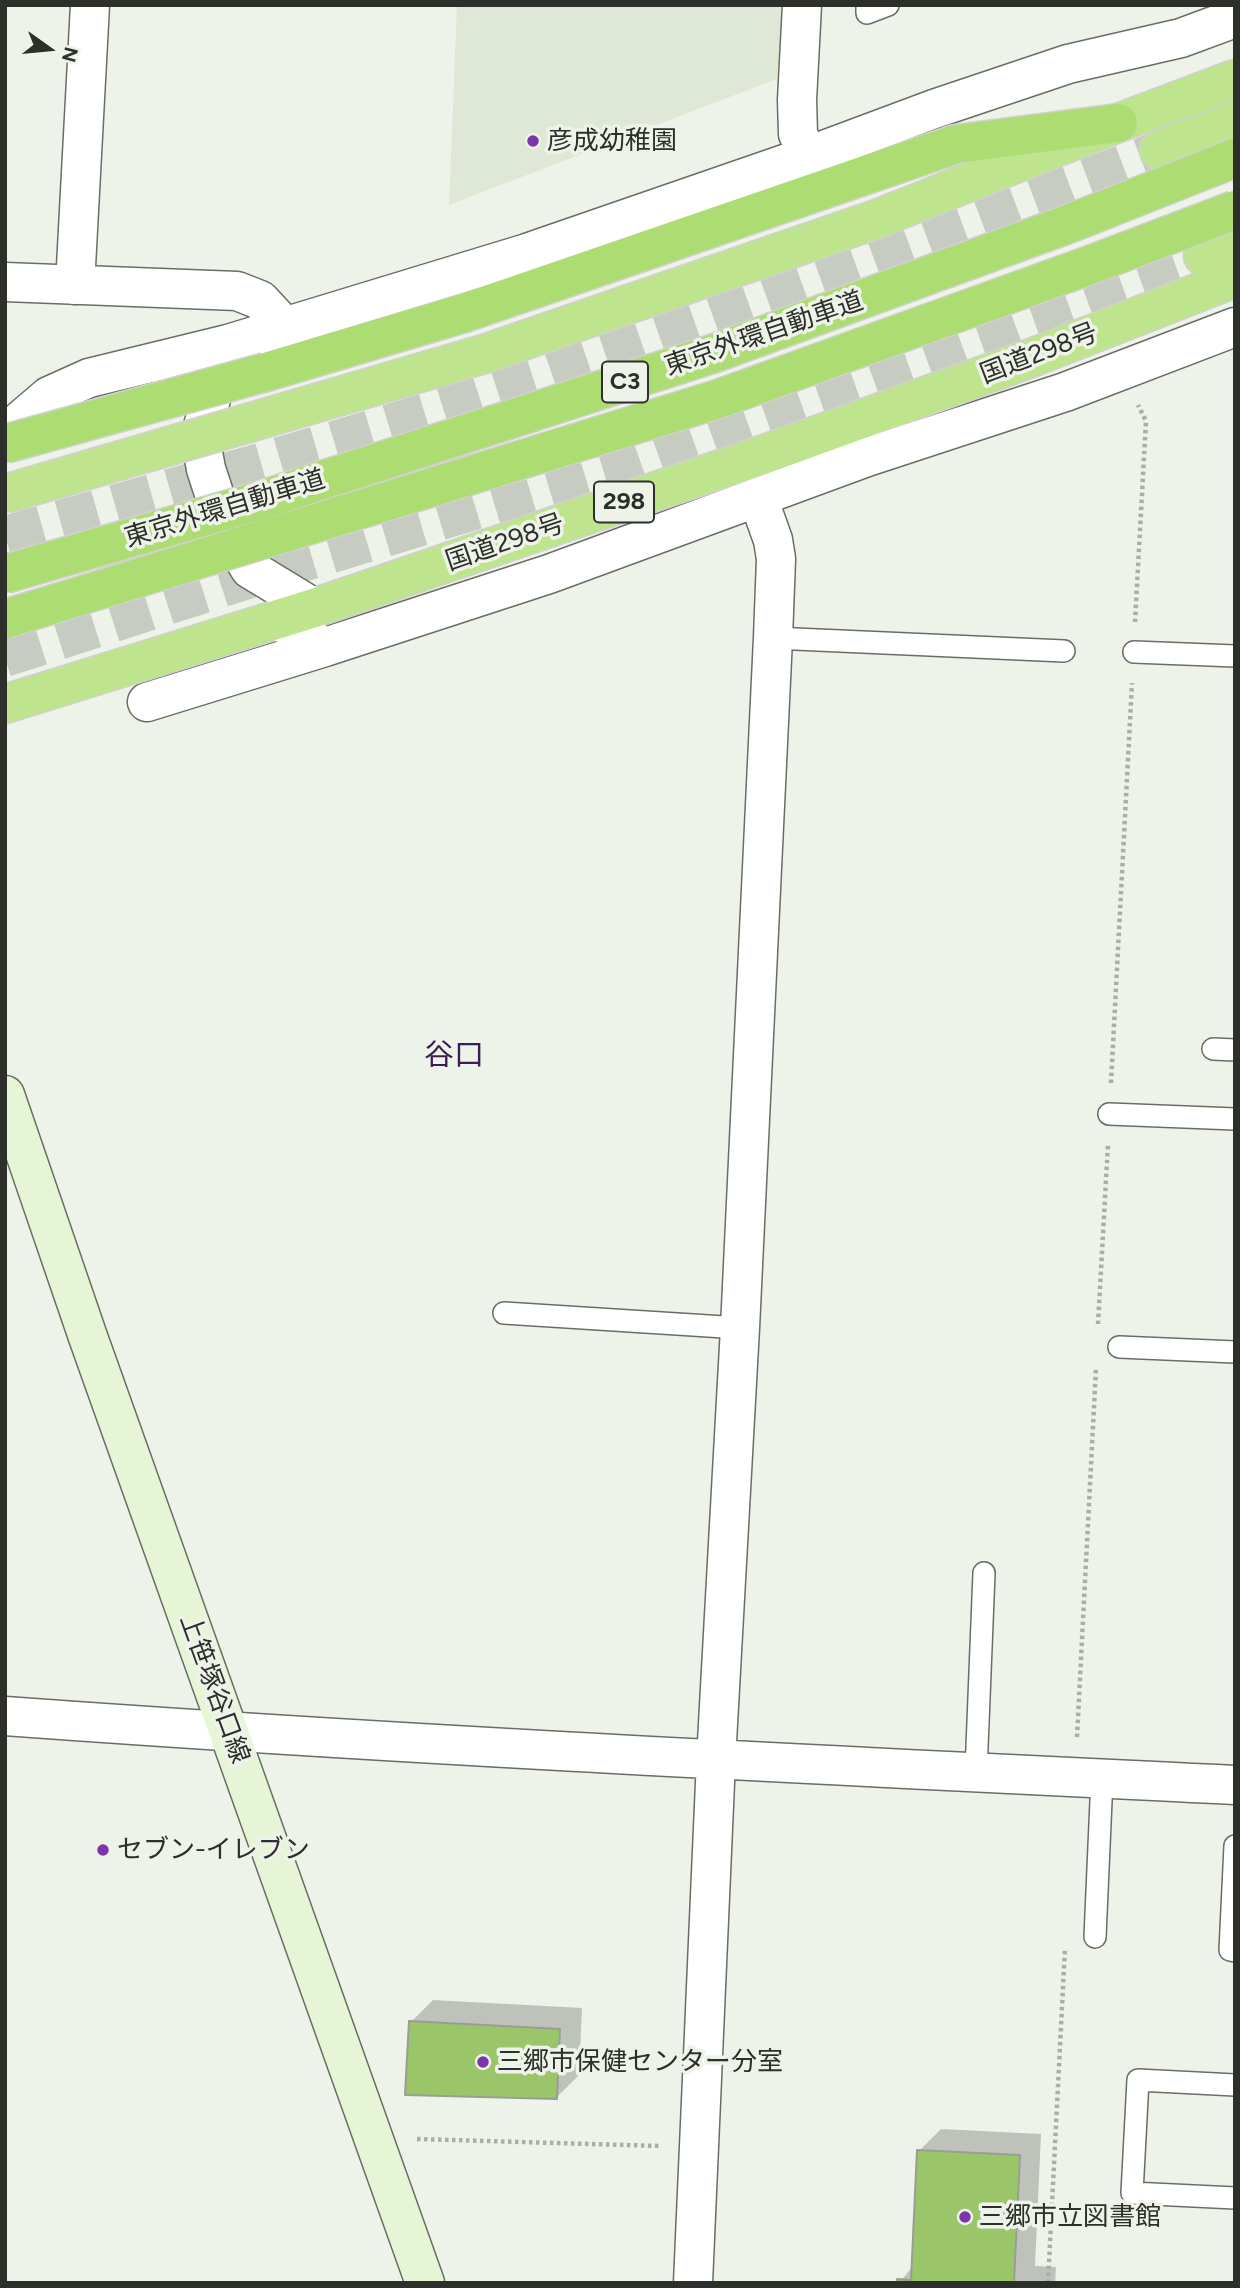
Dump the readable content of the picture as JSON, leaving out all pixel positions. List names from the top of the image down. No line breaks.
{"streets":{"highway":["東京外環自動車道","国道298号","C3","298"],"main road":["上笹塚谷口線"]},"districts":["谷口"],"places":["彦成幼稚園","セブン-イレブン","三郷市保健センター分室","三郷市立図書館"],"north":"right"}
